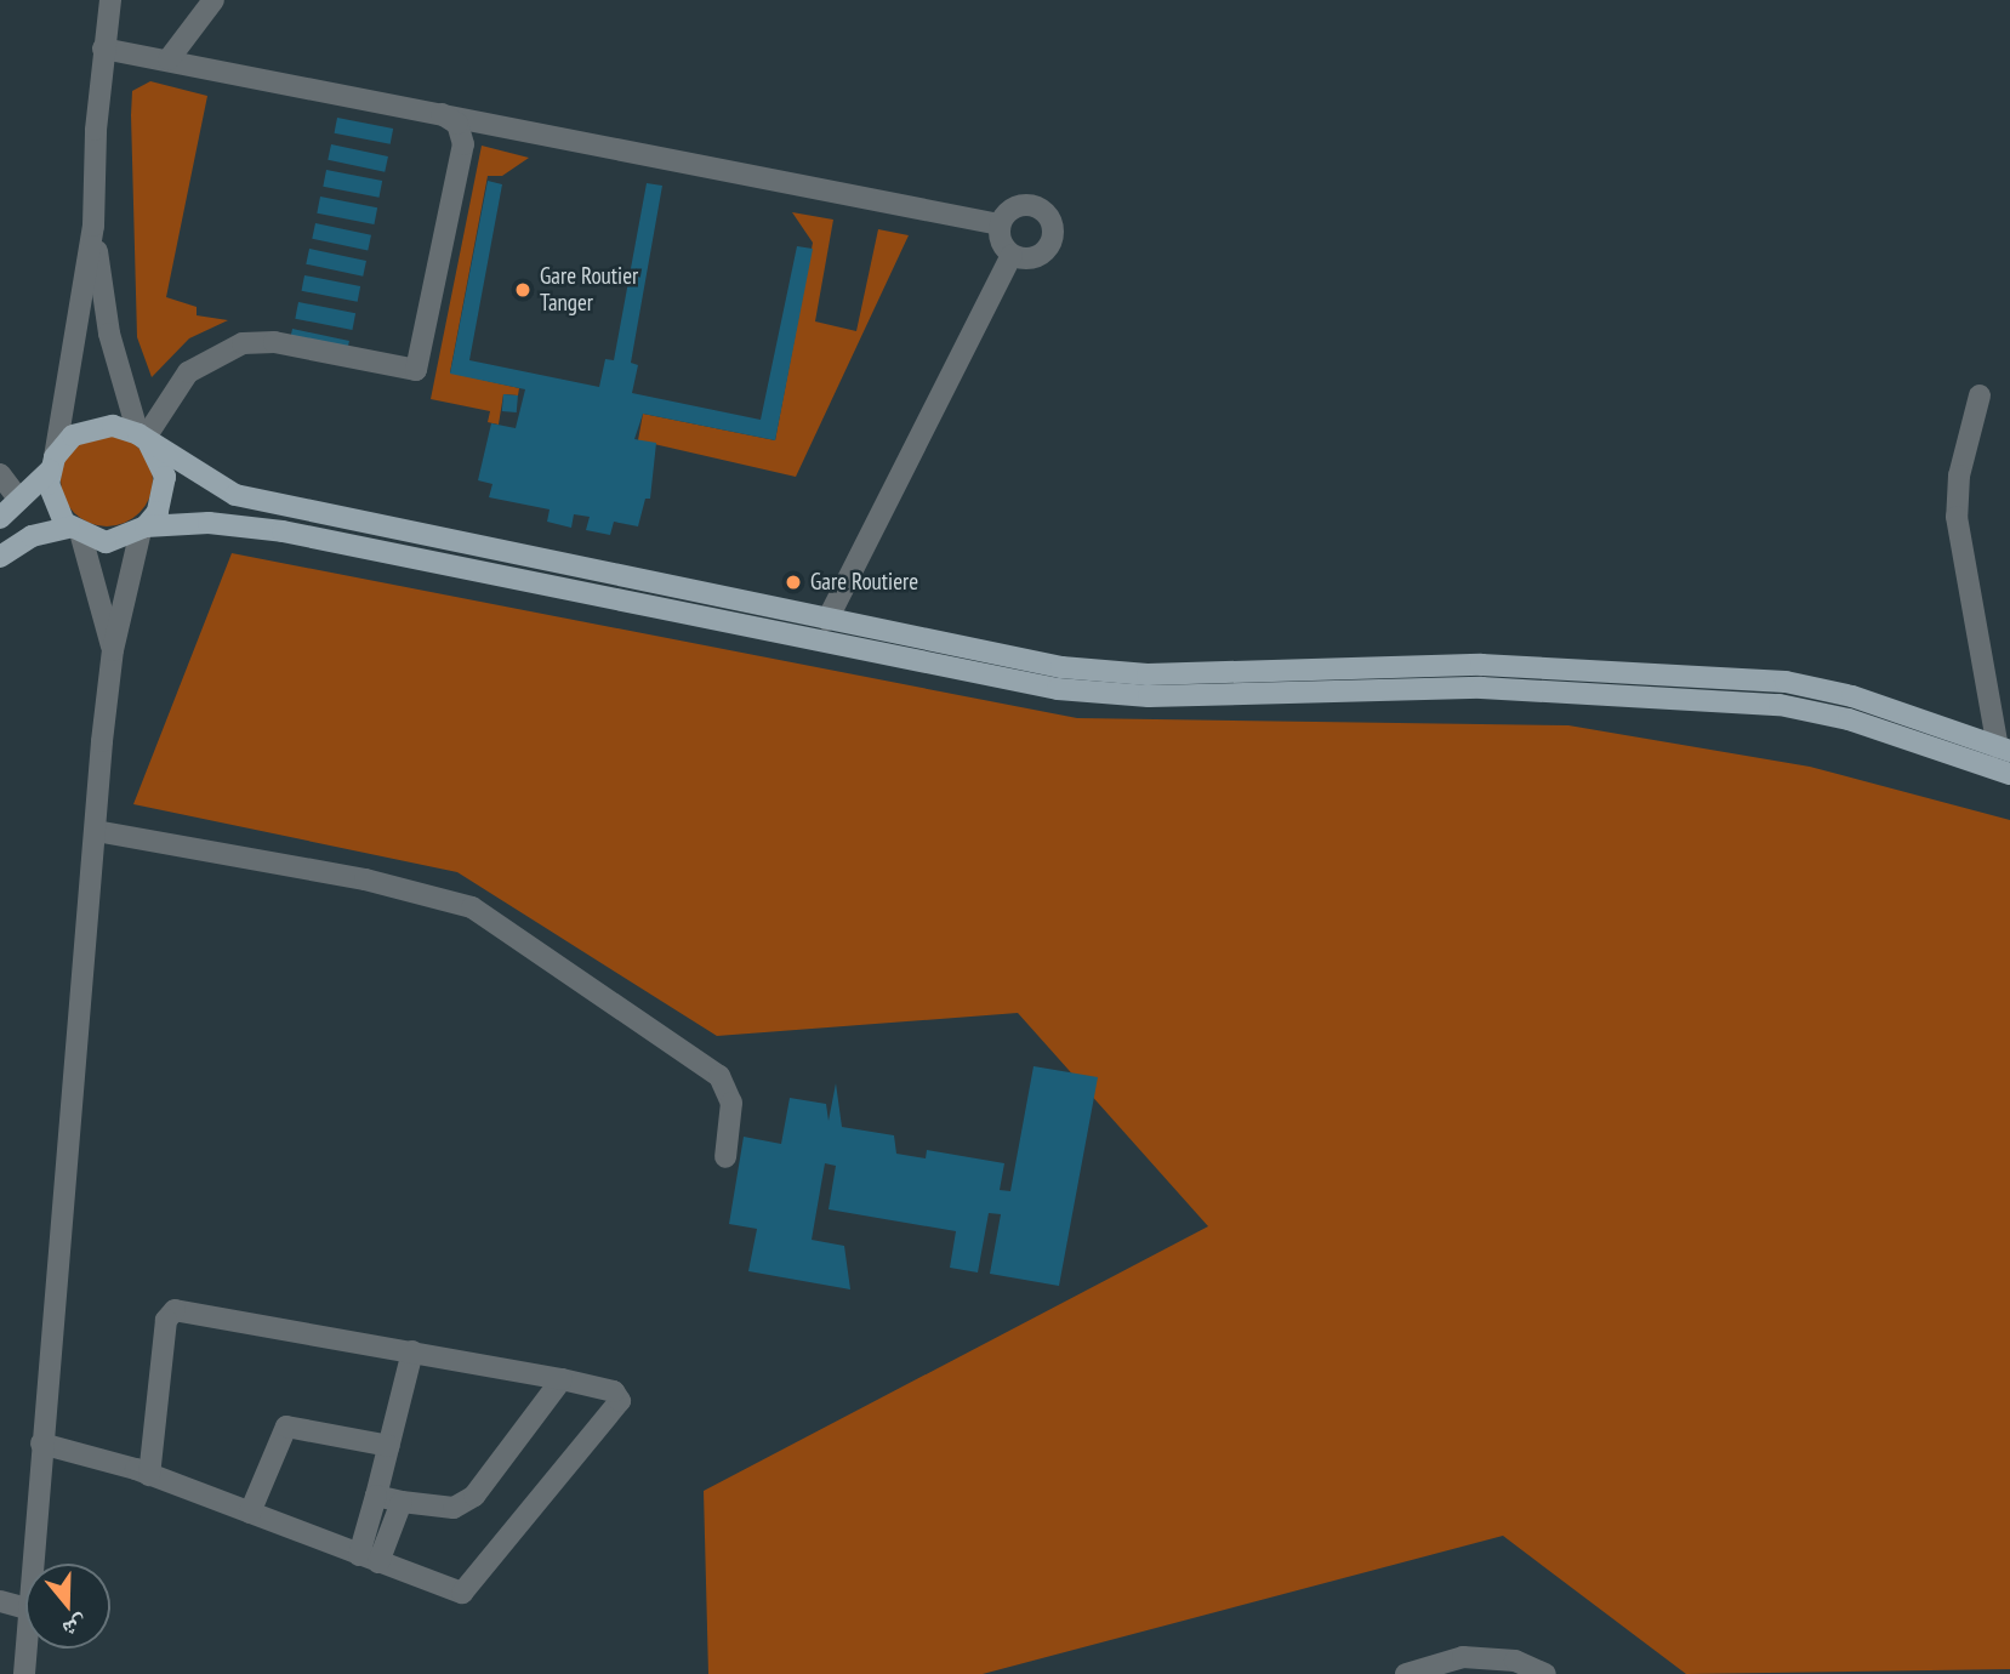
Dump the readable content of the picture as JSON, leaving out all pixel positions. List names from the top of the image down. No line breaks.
{"places":["Gare Routier Tanger","Gare Routiere"],"north":"bottom"}
